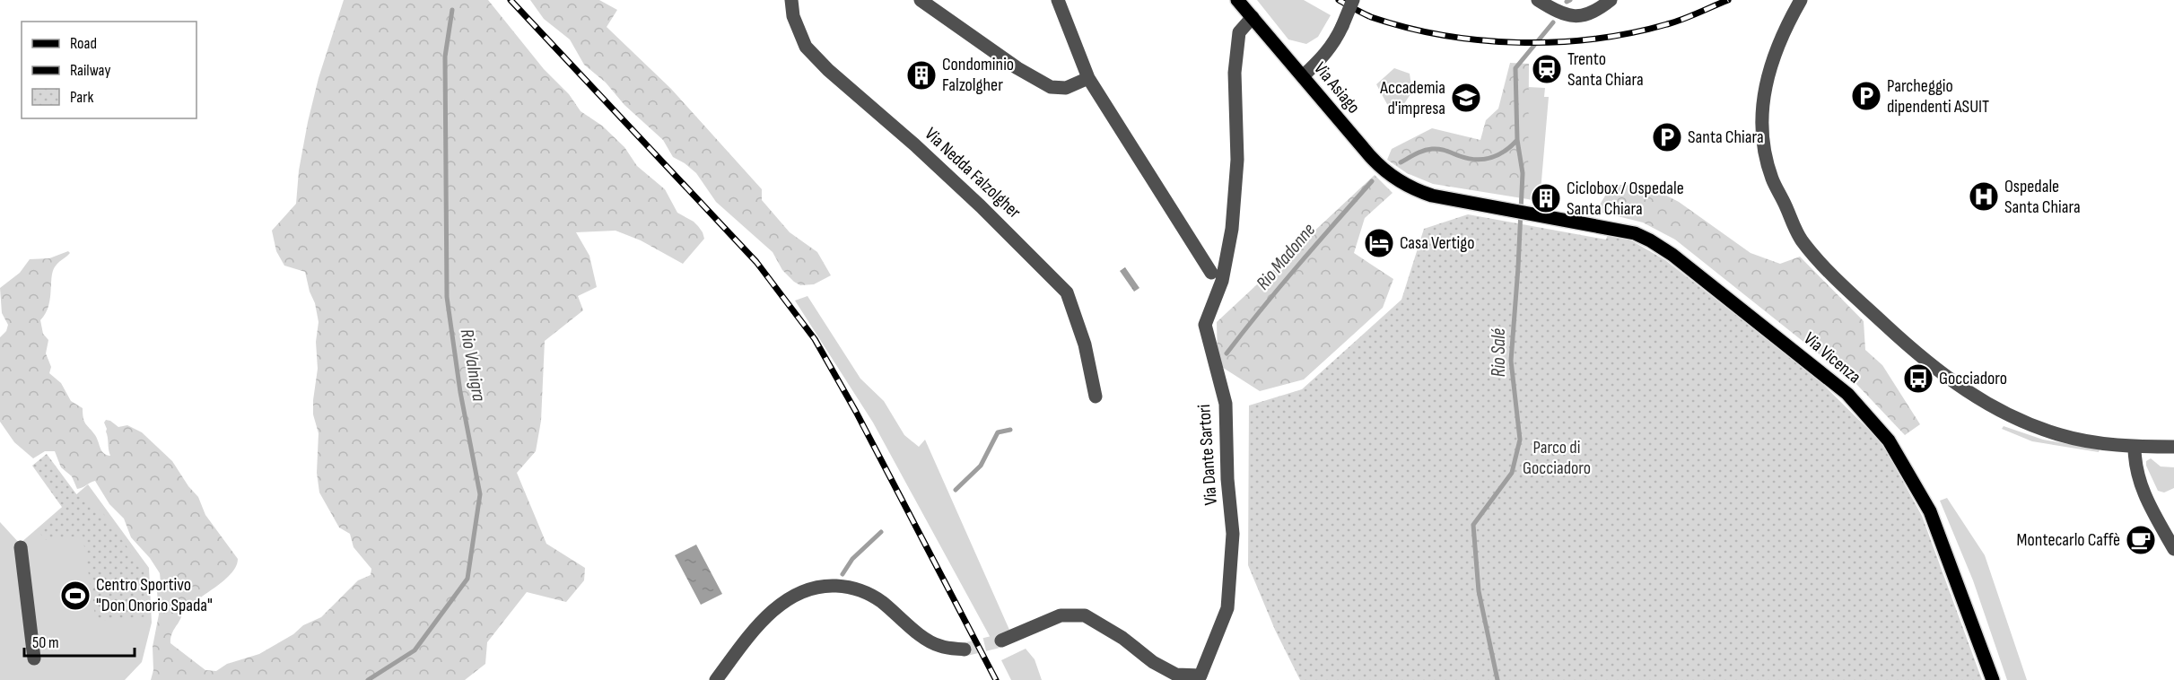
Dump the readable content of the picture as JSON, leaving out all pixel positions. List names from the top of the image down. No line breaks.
{"streets":{"main road":["Via Asiago","Via Vicenza"],"street":["Via Nedda Falzolgher","Via Dante Sartori"]},"crossings":[["Via Asiago","Via Vicenza"],["Via Asiago","Via Dante Sartori"]],"water":["Rio Madonne","Rio Salé","Rio Valnigra"],"parks":["Parco di Gocciadoro"],"places":{"station":["Trento Santa Chiara"],"building":["Condominio Falzolgher","Ciclobox / Ospedale Santa Chiara"],"parking":["Parcheggio dipendenti ASUIT","Santa Chiara"],"school or university":["Accademia d'impresa"],"hospital":["Ospedale Santa Chiara"],"hotel":["Casa Vertigo"],"bus stop":["Gocciadoro"],"cafe":["Montecarlo Caffè"],"sports":["Centro Sportivo \"Don Onorio Spada\""]},"legend":["Road","Railway","Park"],"scale_bar":"50 m"}
